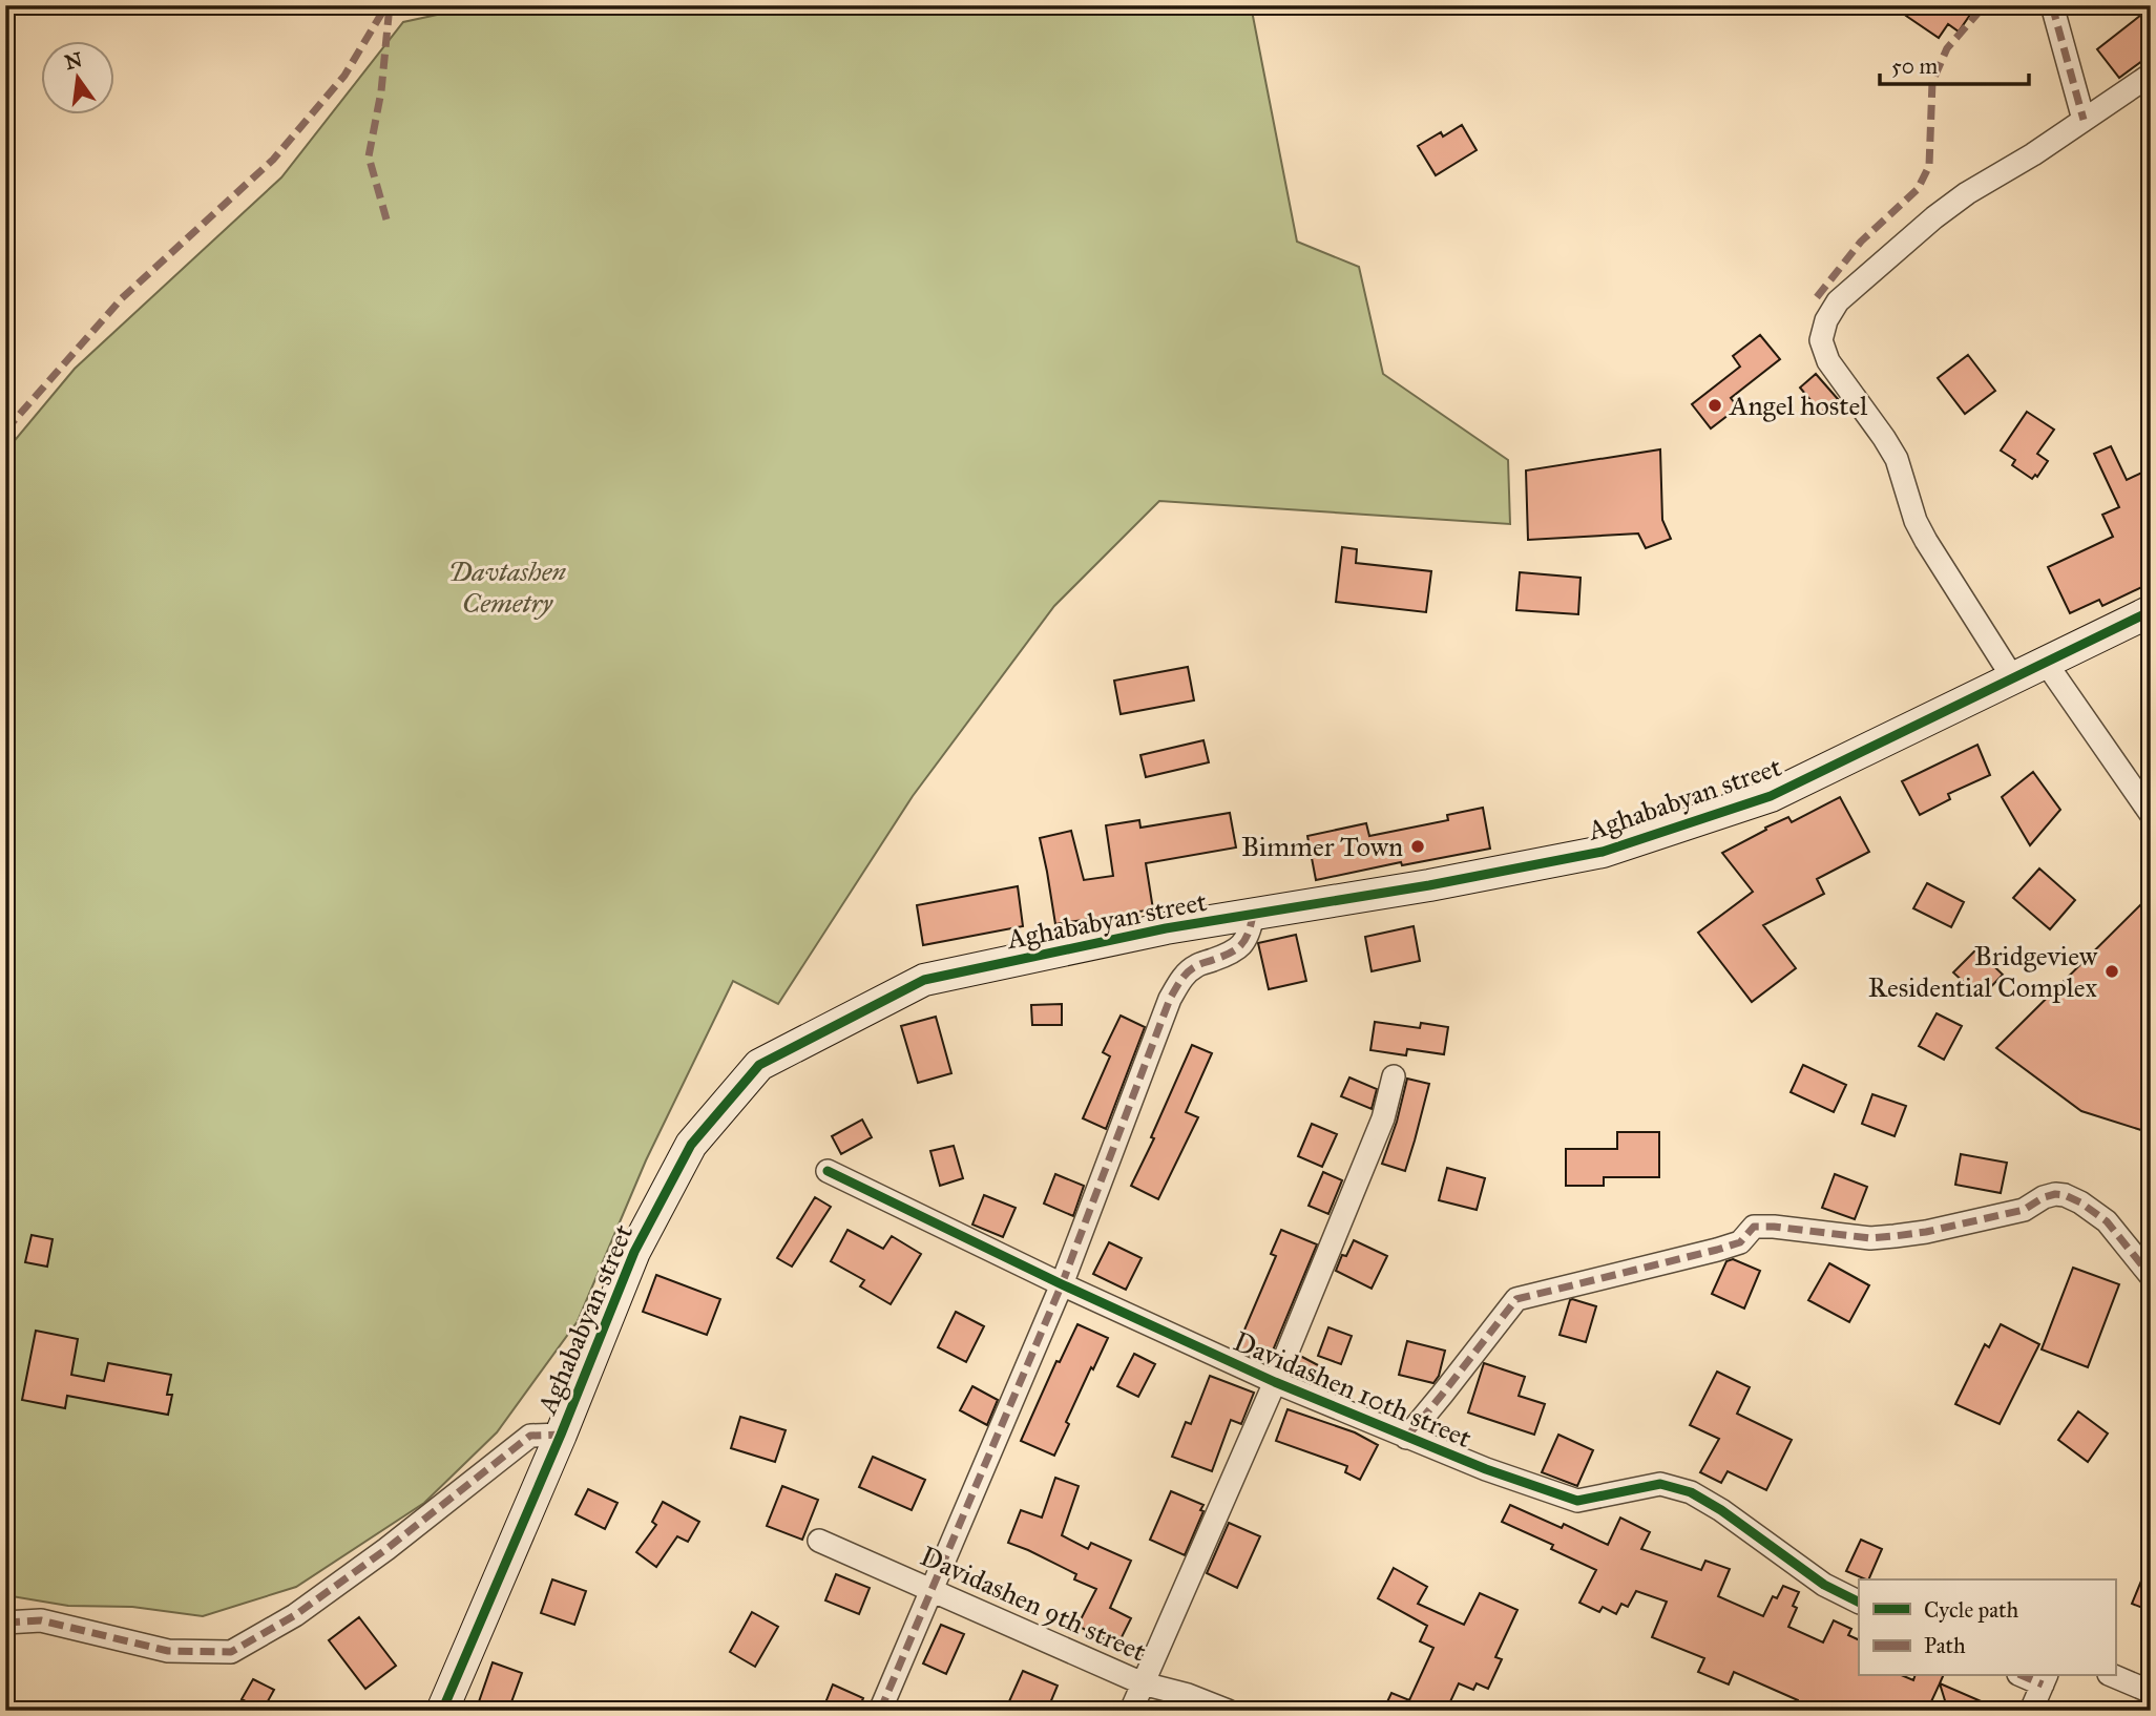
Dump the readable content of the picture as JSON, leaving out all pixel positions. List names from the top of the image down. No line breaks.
{"streets":{"street":["Aghababyan street","Davidashen 10th street","Davidashen 9th street"]},"parks":["Davtashen Cemetry"],"places":["Angel hostel","Bimmer Town","Bridgeview Residential Complex"],"legend":["Cycle path","Path"],"scale_bar":"50 m","north":"top"}
